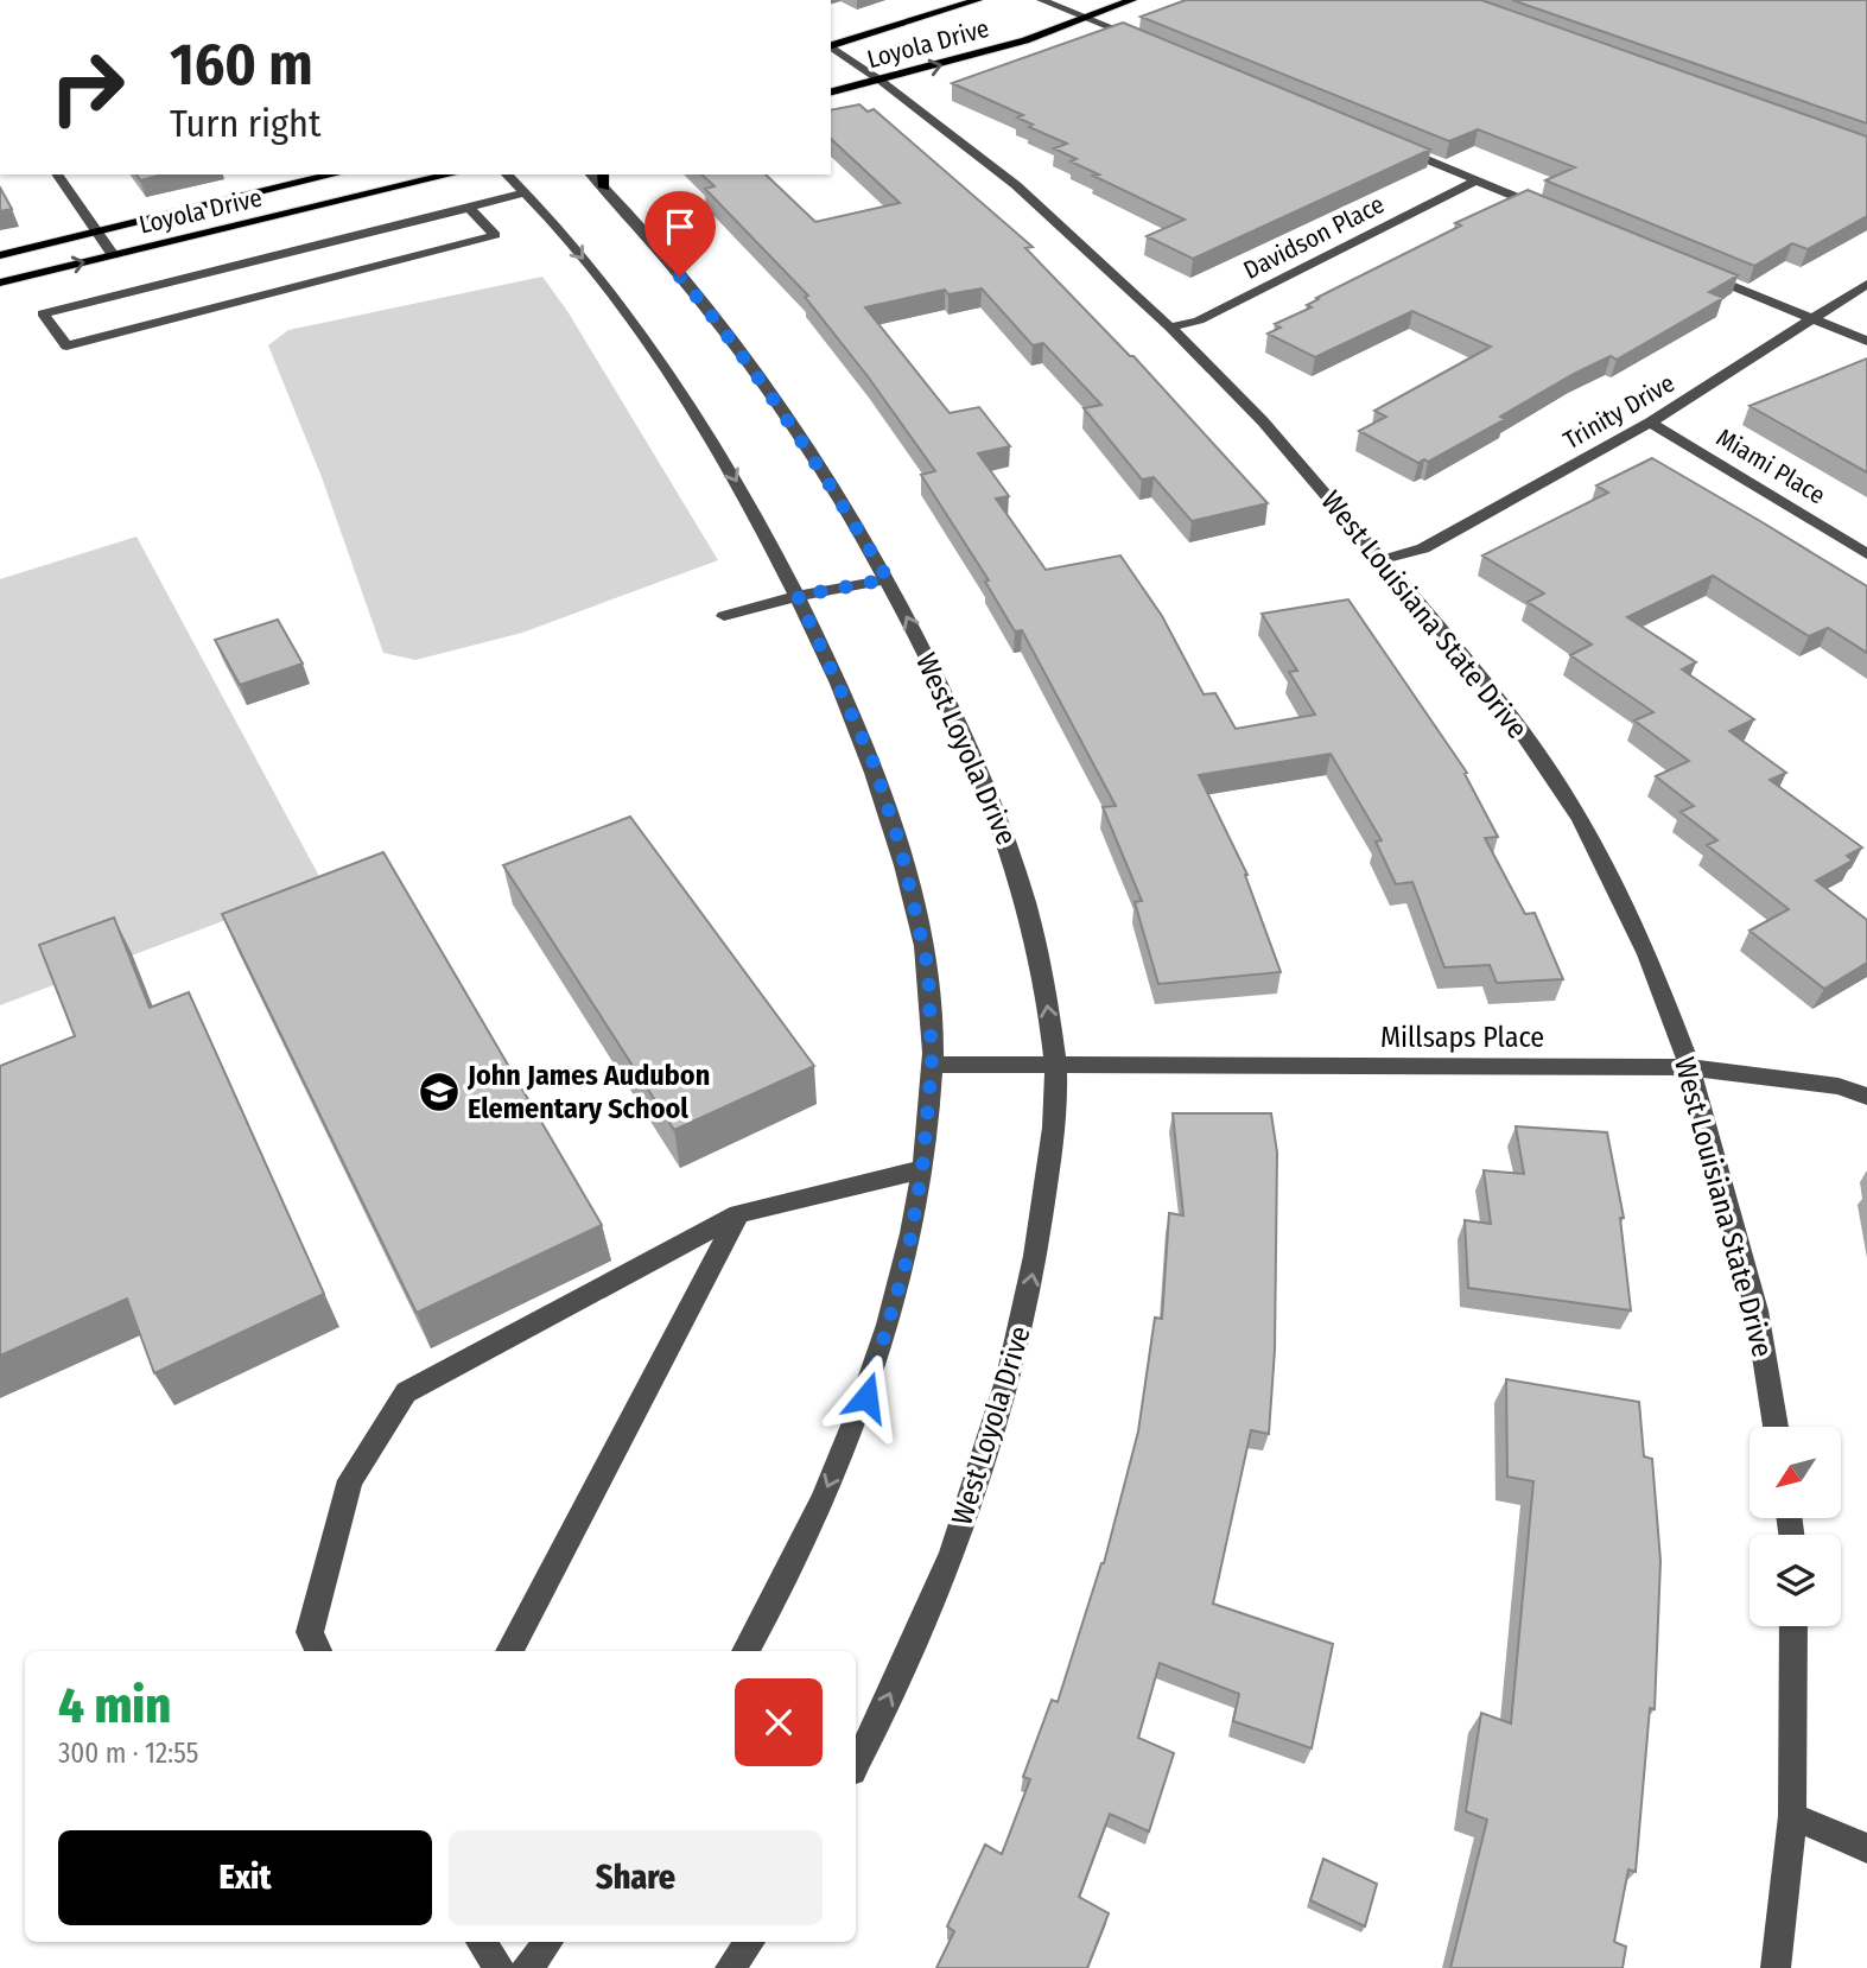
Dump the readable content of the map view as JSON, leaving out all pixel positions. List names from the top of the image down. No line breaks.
{"streets":{"main road":["Loyola Drive"],"street":["Davidson Place","Trinity Drive","Miami Place","West Louisiana State Drive","West Loyola Drive","Millsaps Place"]},"crossings":[["Loyola Drive","West Louisiana State Drive"],["Davidson Place","West Louisiana State Drive"],["Trinity Drive","Miami Place"],["Trinity Drive","West Louisiana State Drive"],["West Louisiana State Drive","Millsaps Place"],["West Loyola Drive","Millsaps Place"]],"places":{"school or university":["John James Audubon Elementary School"]},"north":"bottom left","page":{"turn":["160 m","Turn right"],"heading":["4 min","300 m · 12:55"],"buttons":["Exit","Share"]}}
